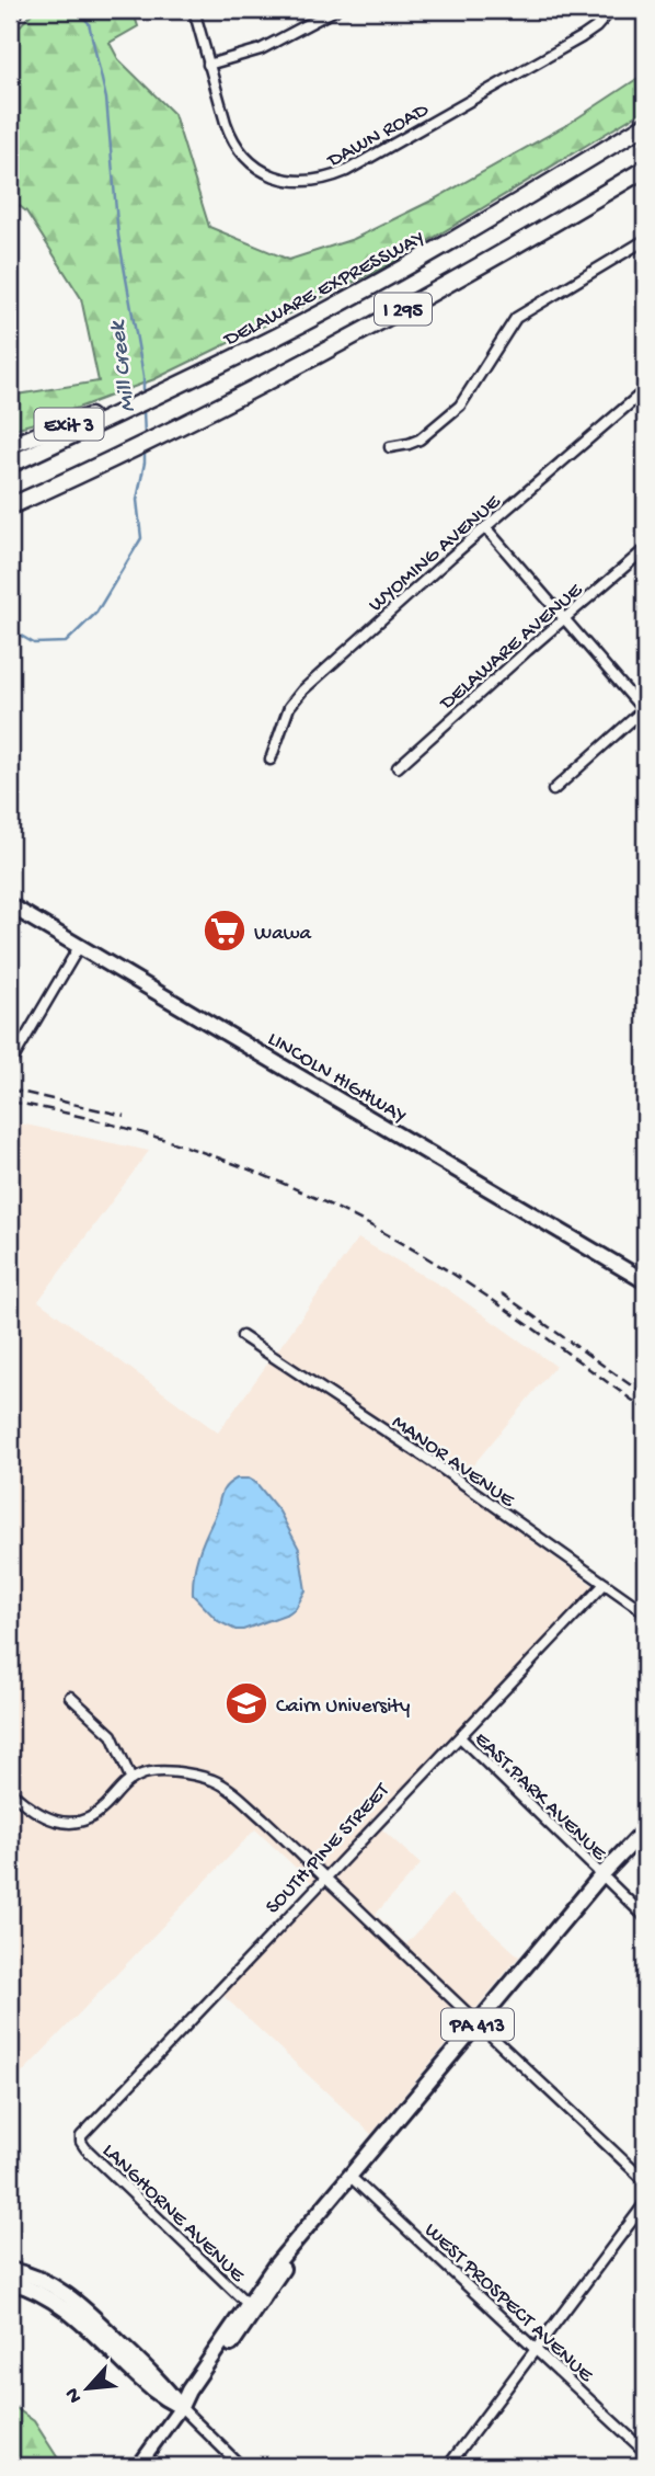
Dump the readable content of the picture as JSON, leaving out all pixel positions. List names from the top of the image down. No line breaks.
{"streets":{"highway":["DELAWARE EXPRESSWAY","I 295","Exit 3"],"main road":["LINCOLN HIGHWAY","PA 413"],"street":["DAWN ROAD","WYOMING AVENUE","DELAWARE AVENUE","MANOR AVENUE","EAST PARK AVENUE","SOUTH PINE STREET","LANGHORNE AVENUE","WEST PROSPECT AVENUE"]},"crossings":[["DELAWARE EXPRESSWAY","Exit 3"],["MANOR AVENUE","SOUTH PINE STREET"],["EAST PARK AVENUE","SOUTH PINE STREET"],["EAST PARK AVENUE","PA 413"],["SOUTH PINE STREET","LANGHORNE AVENUE"],["PA 413","LANGHORNE AVENUE"],["PA 413","WEST PROSPECT AVENUE"]],"water":["Mill Creek"],"places":{"supermarket":["Wawa"],"school or university":["Cairn University"]},"north":"bottom left"}
